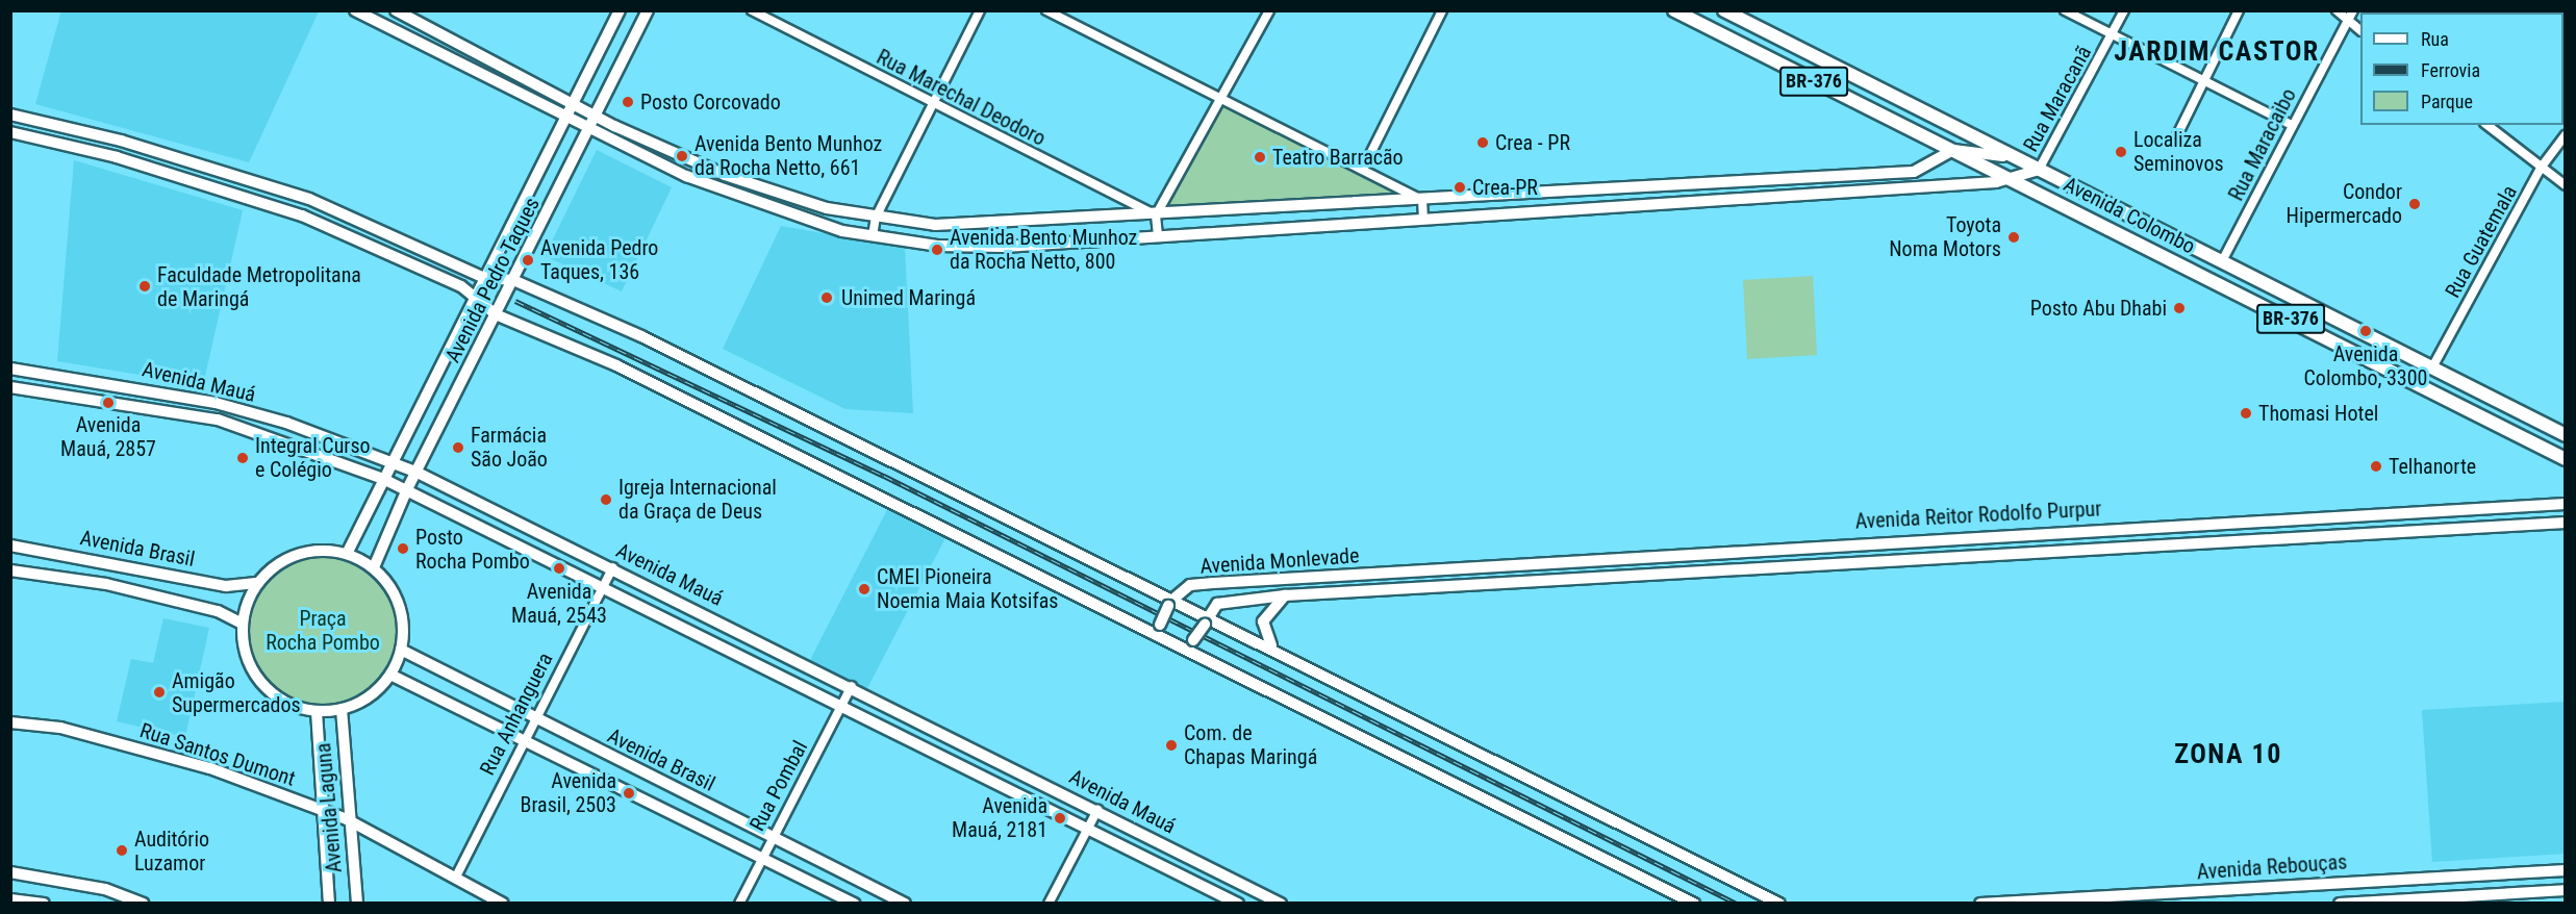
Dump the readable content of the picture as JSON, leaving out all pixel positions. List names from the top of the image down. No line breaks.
{"streets":{"main road":["BR-376","Avenida Colombo","Avenida Pedro Taques","Avenida Mauá","Avenida Reitor Rodolfo Purpur","Avenida Brasil","Avenida Monlevade","Rua Santos Dumont","Avenida Laguna","Avenida Rebouças"],"street":["Rua Marechal Deodoro","Rua Maracanã","Rua Maracaibo","Rua Guatemala","Rua Anhanguera","Rua Pombal"]},"crossings":[["Rua Maracanã","Avenida Colombo"],["Rua Maracaibo","Avenida Colombo"],["Avenida Colombo","Rua Guatemala"],["Avenida Pedro Taques","Avenida Mauá"],["Avenida Pedro Taques","Avenida Brasil"],["Avenida Pedro Taques","Avenida Laguna"],["Avenida Mauá","Rua Anhanguera"],["Avenida Mauá","Rua Pombal"],["Avenida Reitor Rodolfo Purpur","Avenida Monlevade"],["Avenida Brasil","Rua Anhanguera"],["Avenida Brasil","Rua Pombal"],["Avenida Brasil","Avenida Laguna"],["Rua Anhanguera","Rua Santos Dumont"],["Rua Santos Dumont","Avenida Laguna"]],"districts":["JARDIM CASTOR","ZONA 10"],"parks":["Praça Rocha Pombo"],"places":["Posto Corcovado","Crea - PR","Localiza Seminovos","Avenida Bento Munhoz da Rocha Netto, 661","Teatro Barracão","Crea-PR","Condor Hipermercado","Toyota Noma Motors","Avenida Bento Munhoz da Rocha Netto, 800","Avenida Pedro Taques, 136","Faculdade Metropolitana de Maringá","Unimed Maringá","Posto Abu Dhabi","Avenida Colombo, 3300","Avenida Mauá, 2857","Thomasi Hotel","Farmácia São João","Integral Curso e Colégio","Telhanorte","Igreja Internacional da Graça de Deus","Posto Rocha Pombo","Avenida Mauá, 2543","CMEI Pioneira Noemia Maia Kotsifas","Amigão Supermercados","Com. de Chapas Maringá","Avenida Brasil, 2503","Avenida Mauá, 2181","Auditório Luzamor"],"legend":["Rua","Ferrovia","Parque"]}
